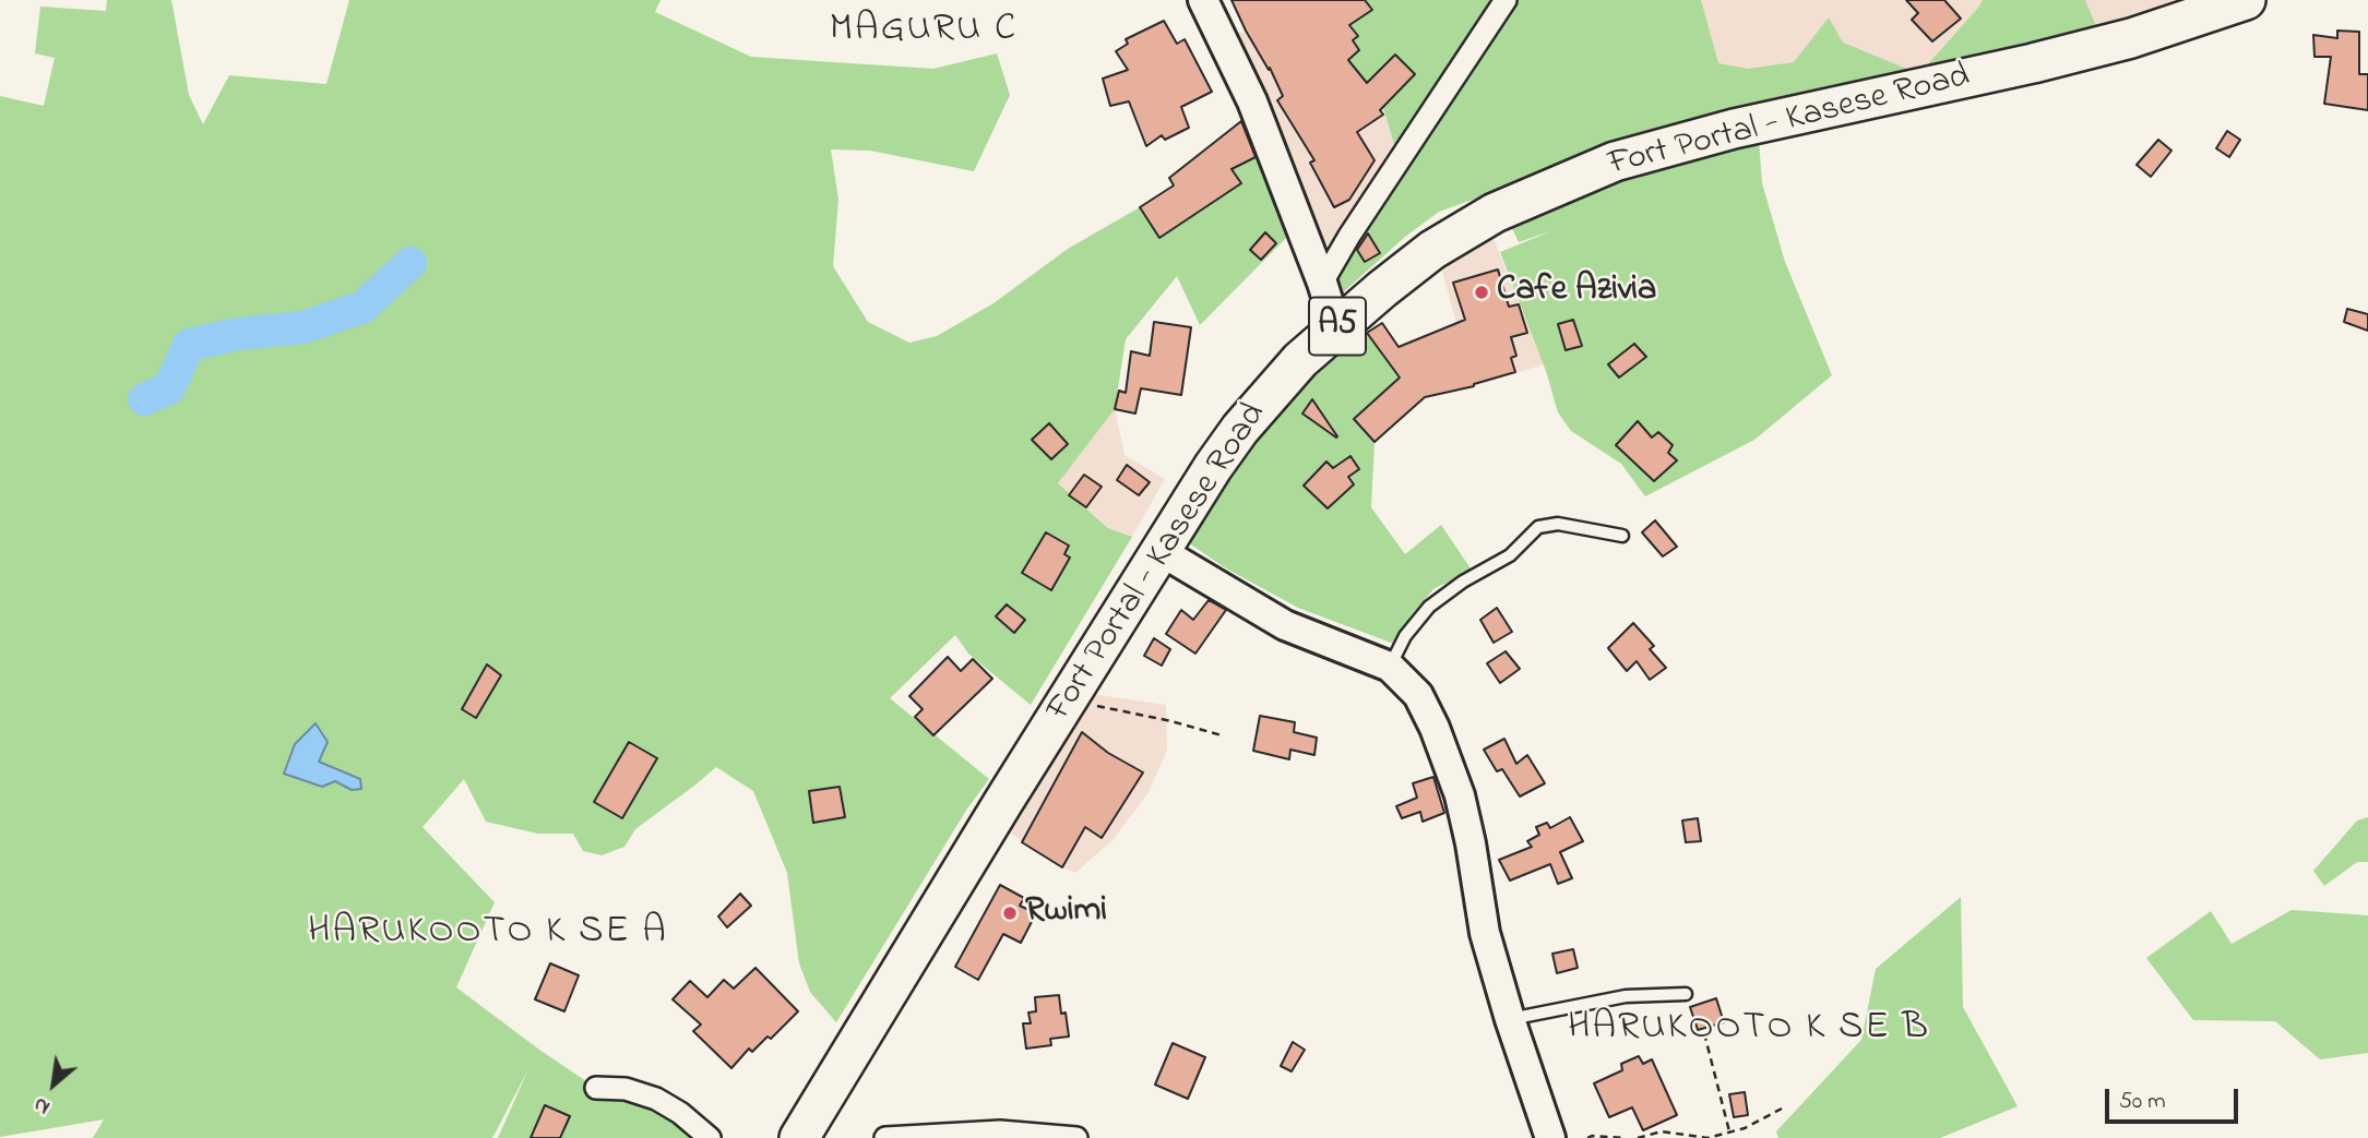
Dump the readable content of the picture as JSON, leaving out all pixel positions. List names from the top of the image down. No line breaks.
{"streets":{"highway":["Fort Portal - Kasese Road","A5"]},"districts":["MAGURU C","HARUKOOTO K SE A","HARUKOOTO K SE B"],"places":["Cafe Azivia","Rwimi"],"scale_bar":"50 m","north":"bottom left"}
